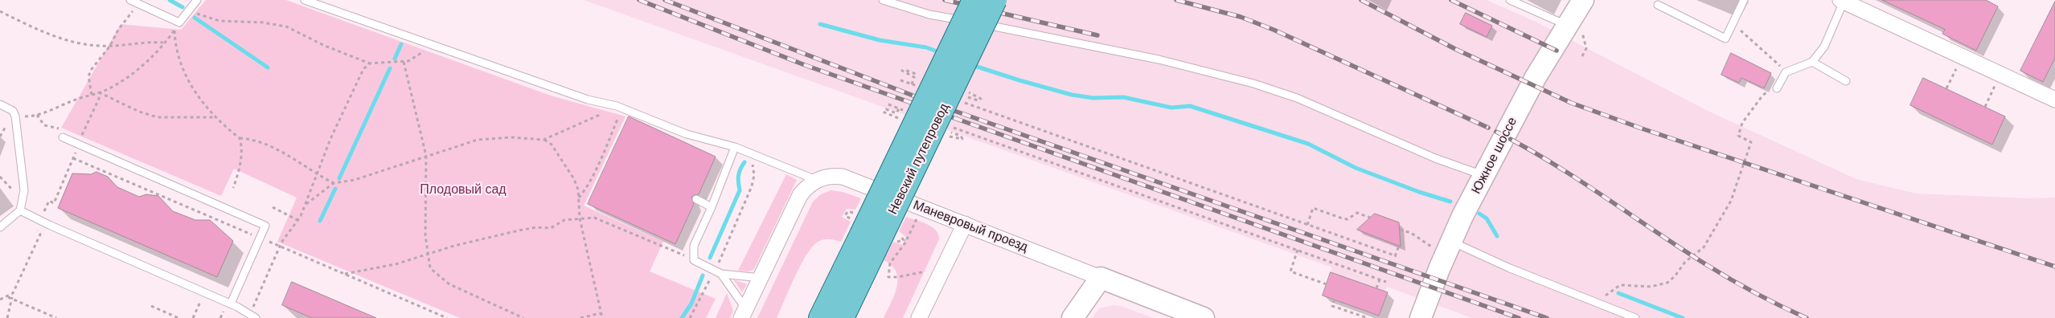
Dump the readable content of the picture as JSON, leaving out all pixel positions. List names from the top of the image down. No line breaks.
{"streets":{"main road":["Невский путепровод"],"street":["Южное шоссе","Маневровый проезд"]},"parks":["Плодовый сад"]}
